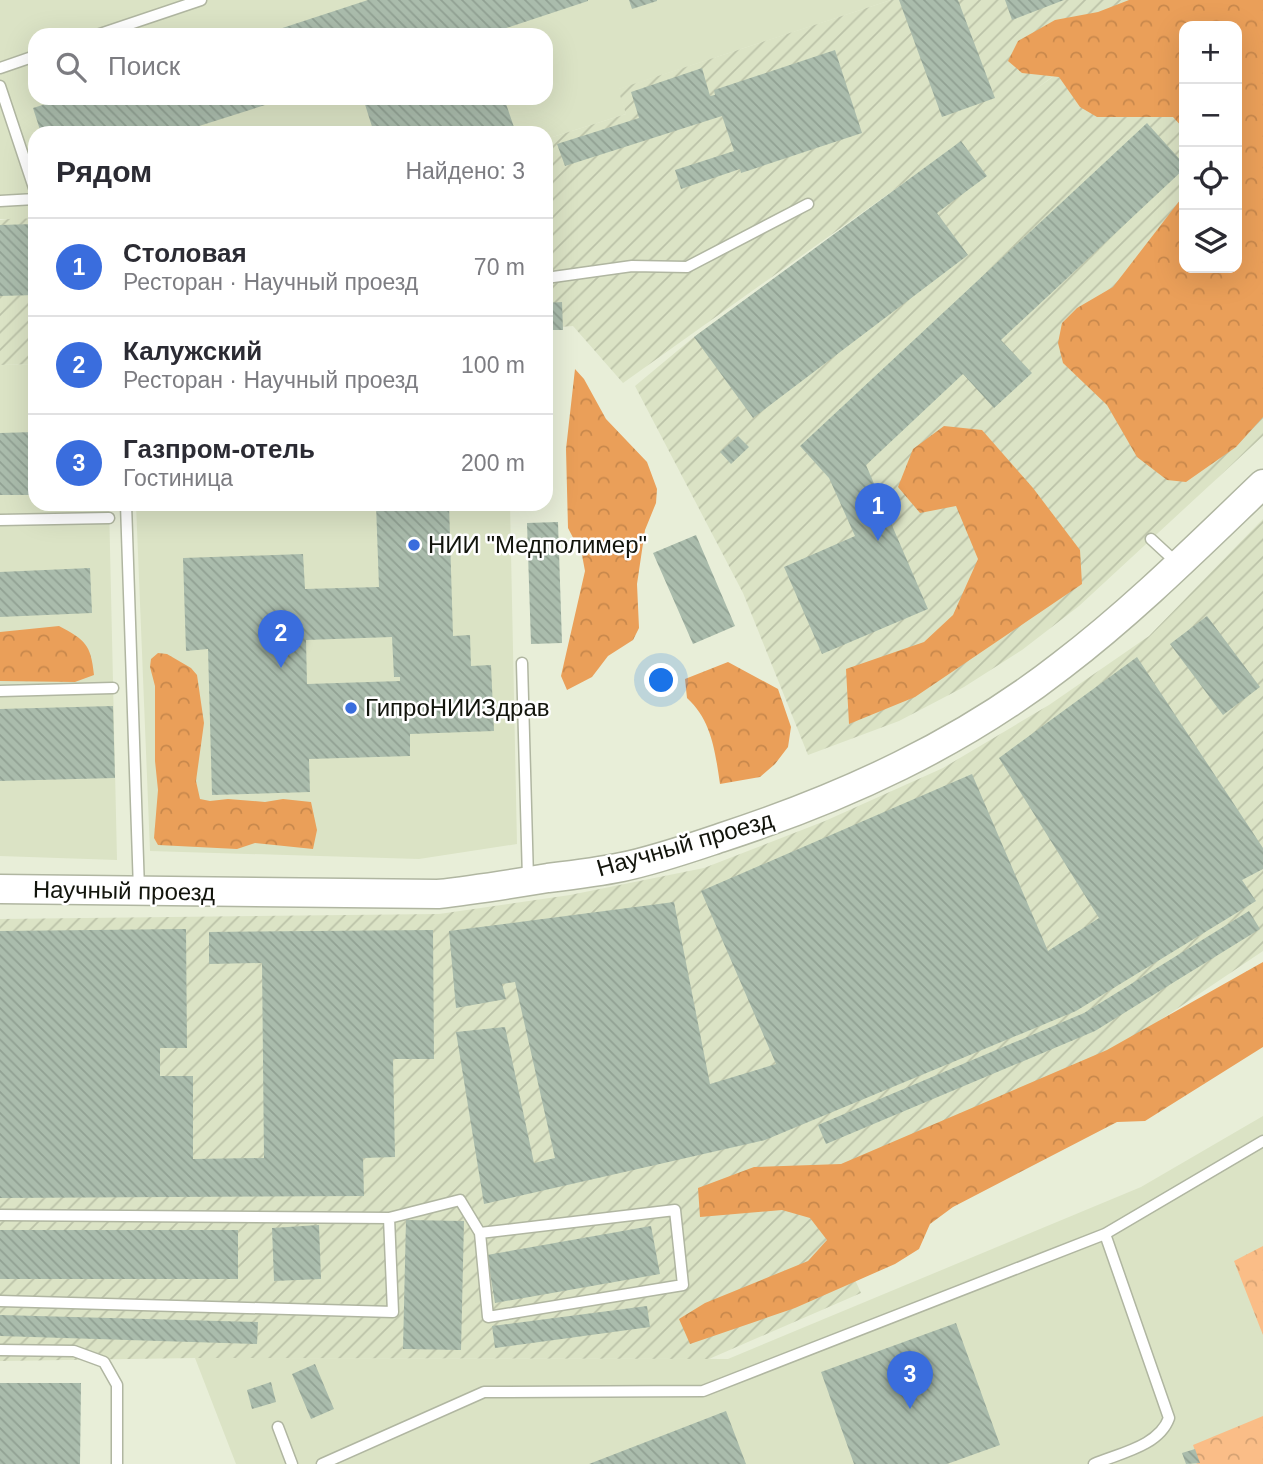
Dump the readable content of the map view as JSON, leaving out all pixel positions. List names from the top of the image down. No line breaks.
{"streets":{"street":["Научный проезд"]},"places":["НИИ \"Медполимер\"","ГипроНИИЗдрав"],"page":{"map_buttons":["+","−"],"search":"Поиск","heading":["Рядом","Найдено: 3"],"list":[{"mark":"1","name":"Столовая","note":"Ресторан · Научный проезд","value":"70 m"},{"mark":"2","name":"Калужский","note":"Ресторан · Научный проезд","value":"100 m"},{"mark":"3","name":"Газпром-отель","note":"Гостиница","value":"200 m"}],"pins":["1","2","3"]}}
